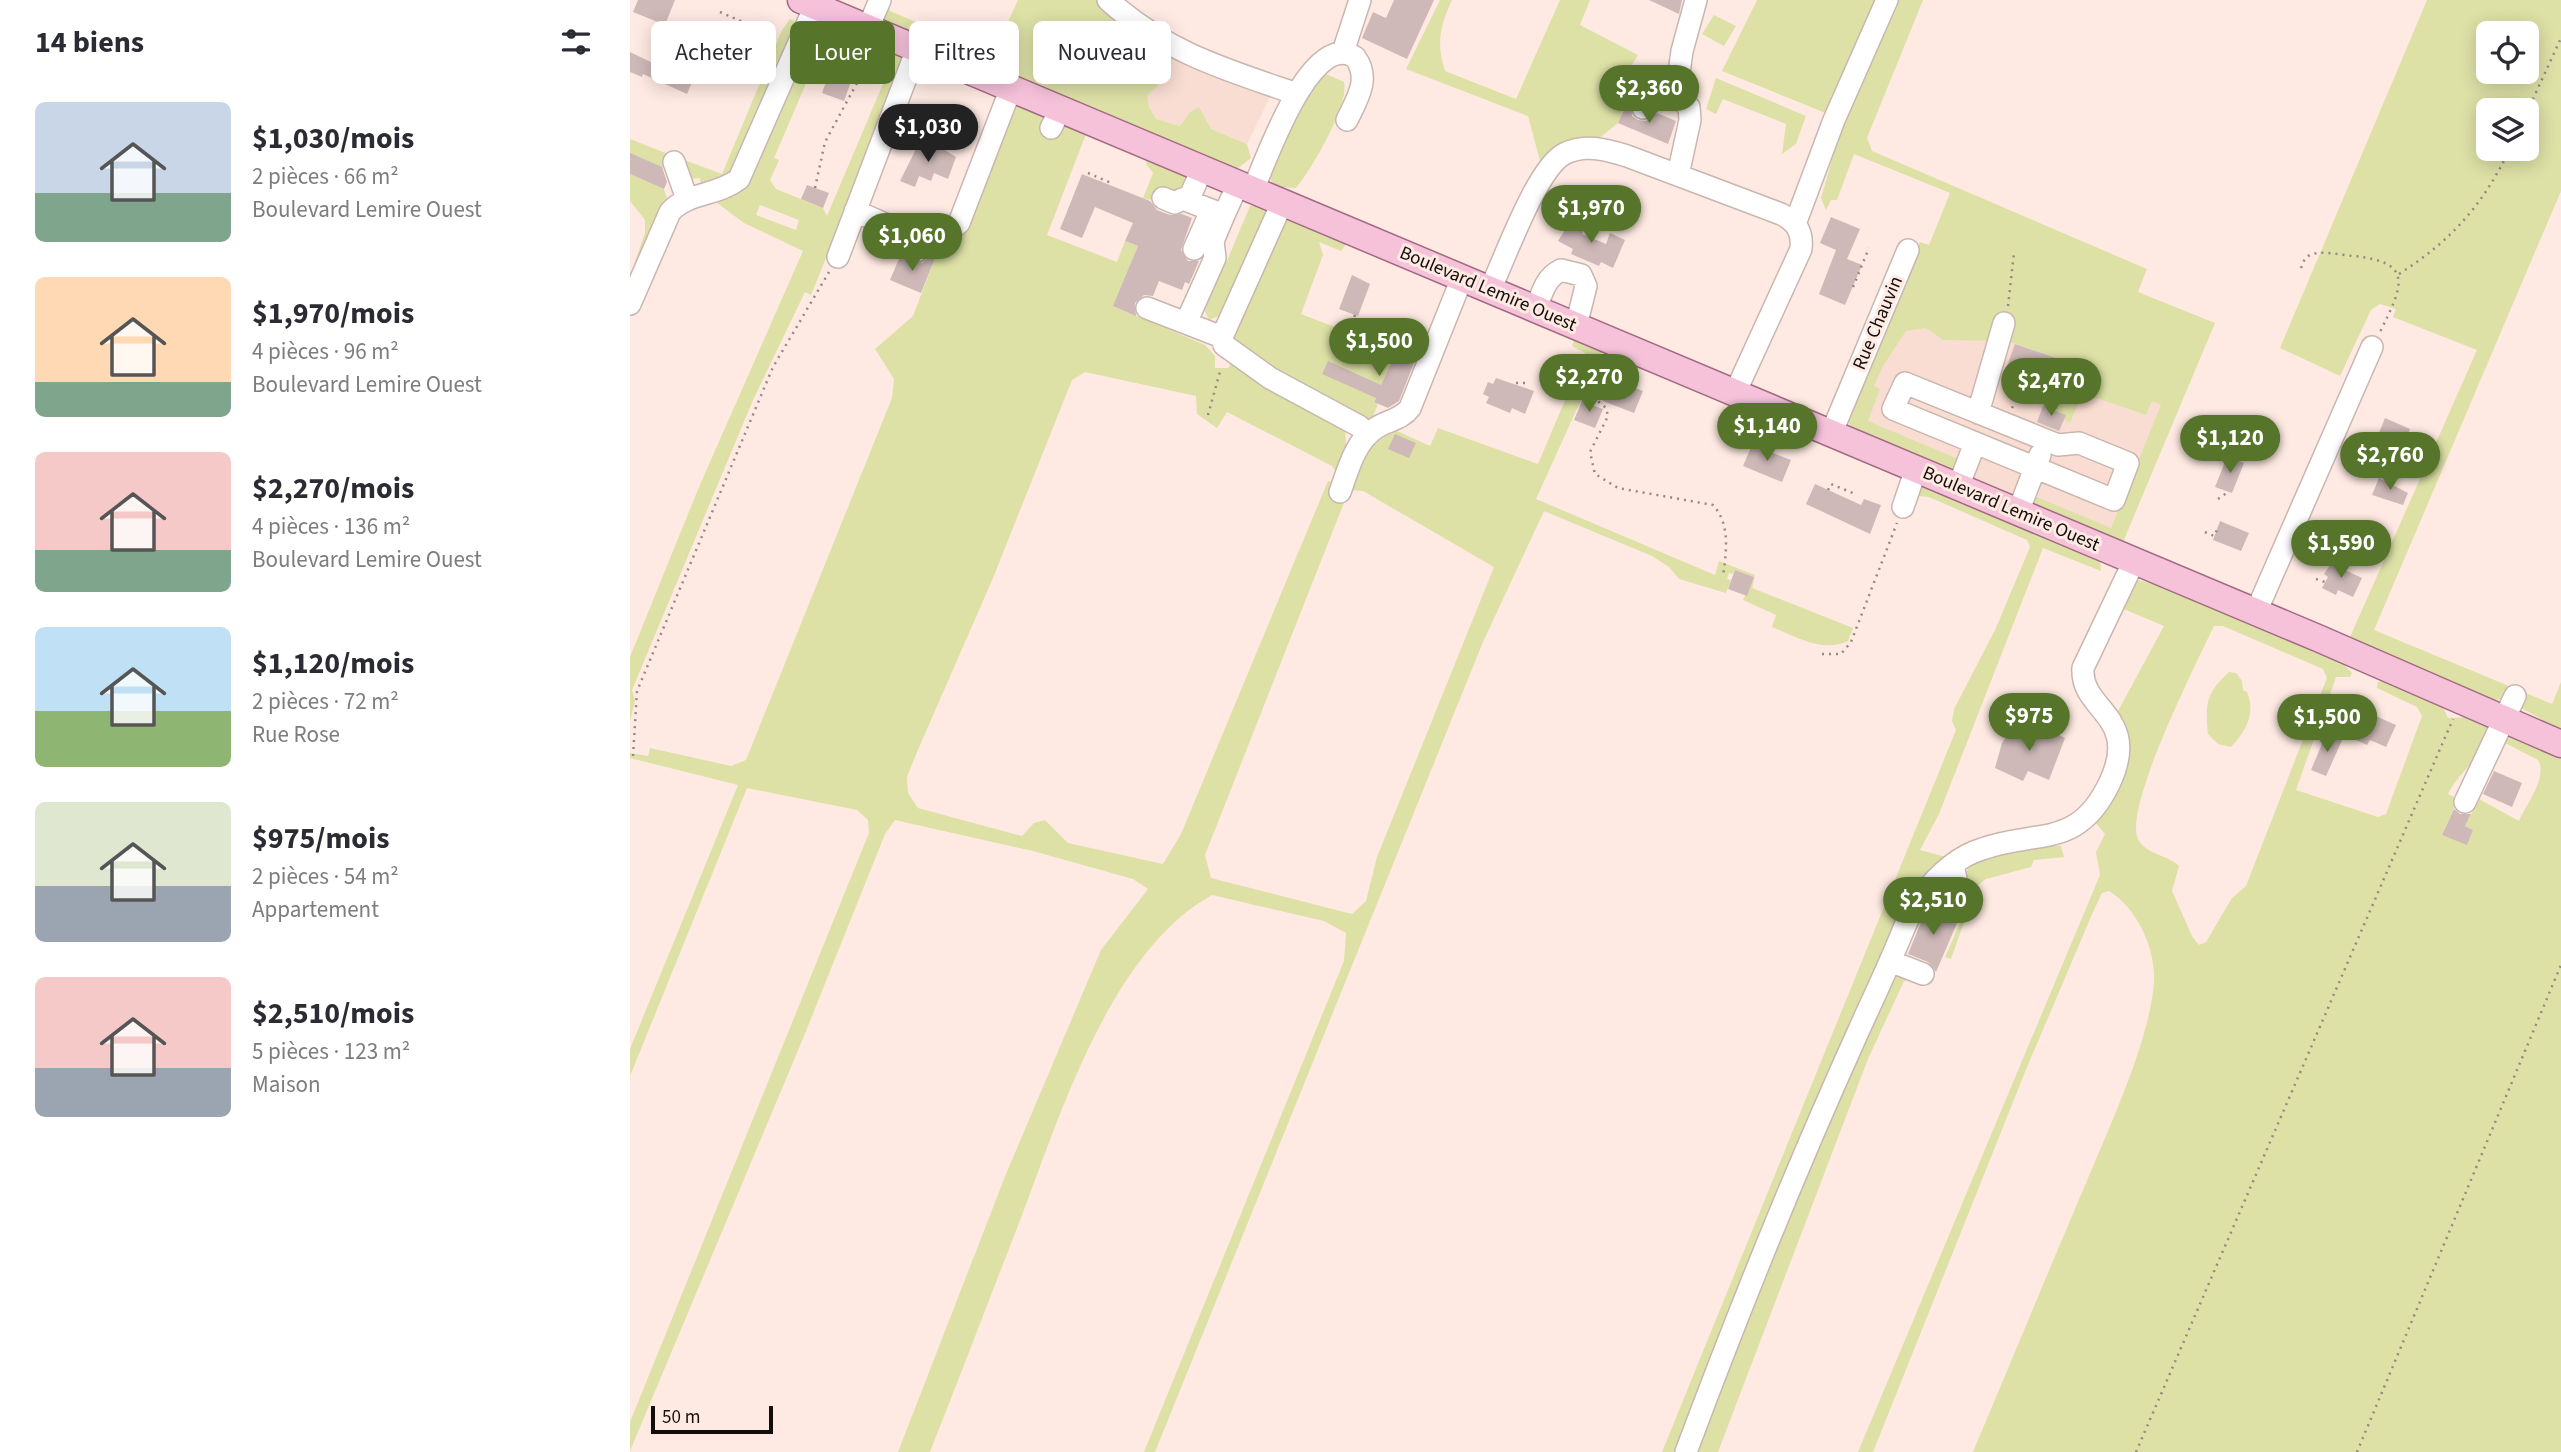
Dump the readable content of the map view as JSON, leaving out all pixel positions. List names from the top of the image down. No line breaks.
{"streets":{"main road":["Boulevard Lemire Ouest"],"street":["Rue Chauvin"]},"crossings":[["Boulevard Lemire Ouest","Rue Chauvin"]],"scale_bar":"50 m","page":{"heading":"14 biens","chip":["Acheter","Louer","Filtres","Nouveau"],"price":["$2,360","$1,030","$1,970","$1,060","$1,500","$2,270","$2,470","$1,140","$1,120","$2,760","$1,590","$975","$1,500","$2,510"],"list":[{"name":"$1,030/mois","note":"2 pièces · 66 m² · Boulevard Lemire Ouest"},{"name":"$1,970/mois","note":"4 pièces · 96 m² · Boulevard Lemire Ouest"},{"name":"$2,270/mois","note":"4 pièces · 136 m² · Boulevard Lemire Ouest"},{"name":"$1,120/mois","note":"2 pièces · 72 m² · Rue Rose"},{"name":"$975/mois","note":"2 pièces · 54 m² · Appartement"},{"name":"$2,510/mois","note":"5 pièces · 123 m² · Maison"}],"scale":"50 m"}}
